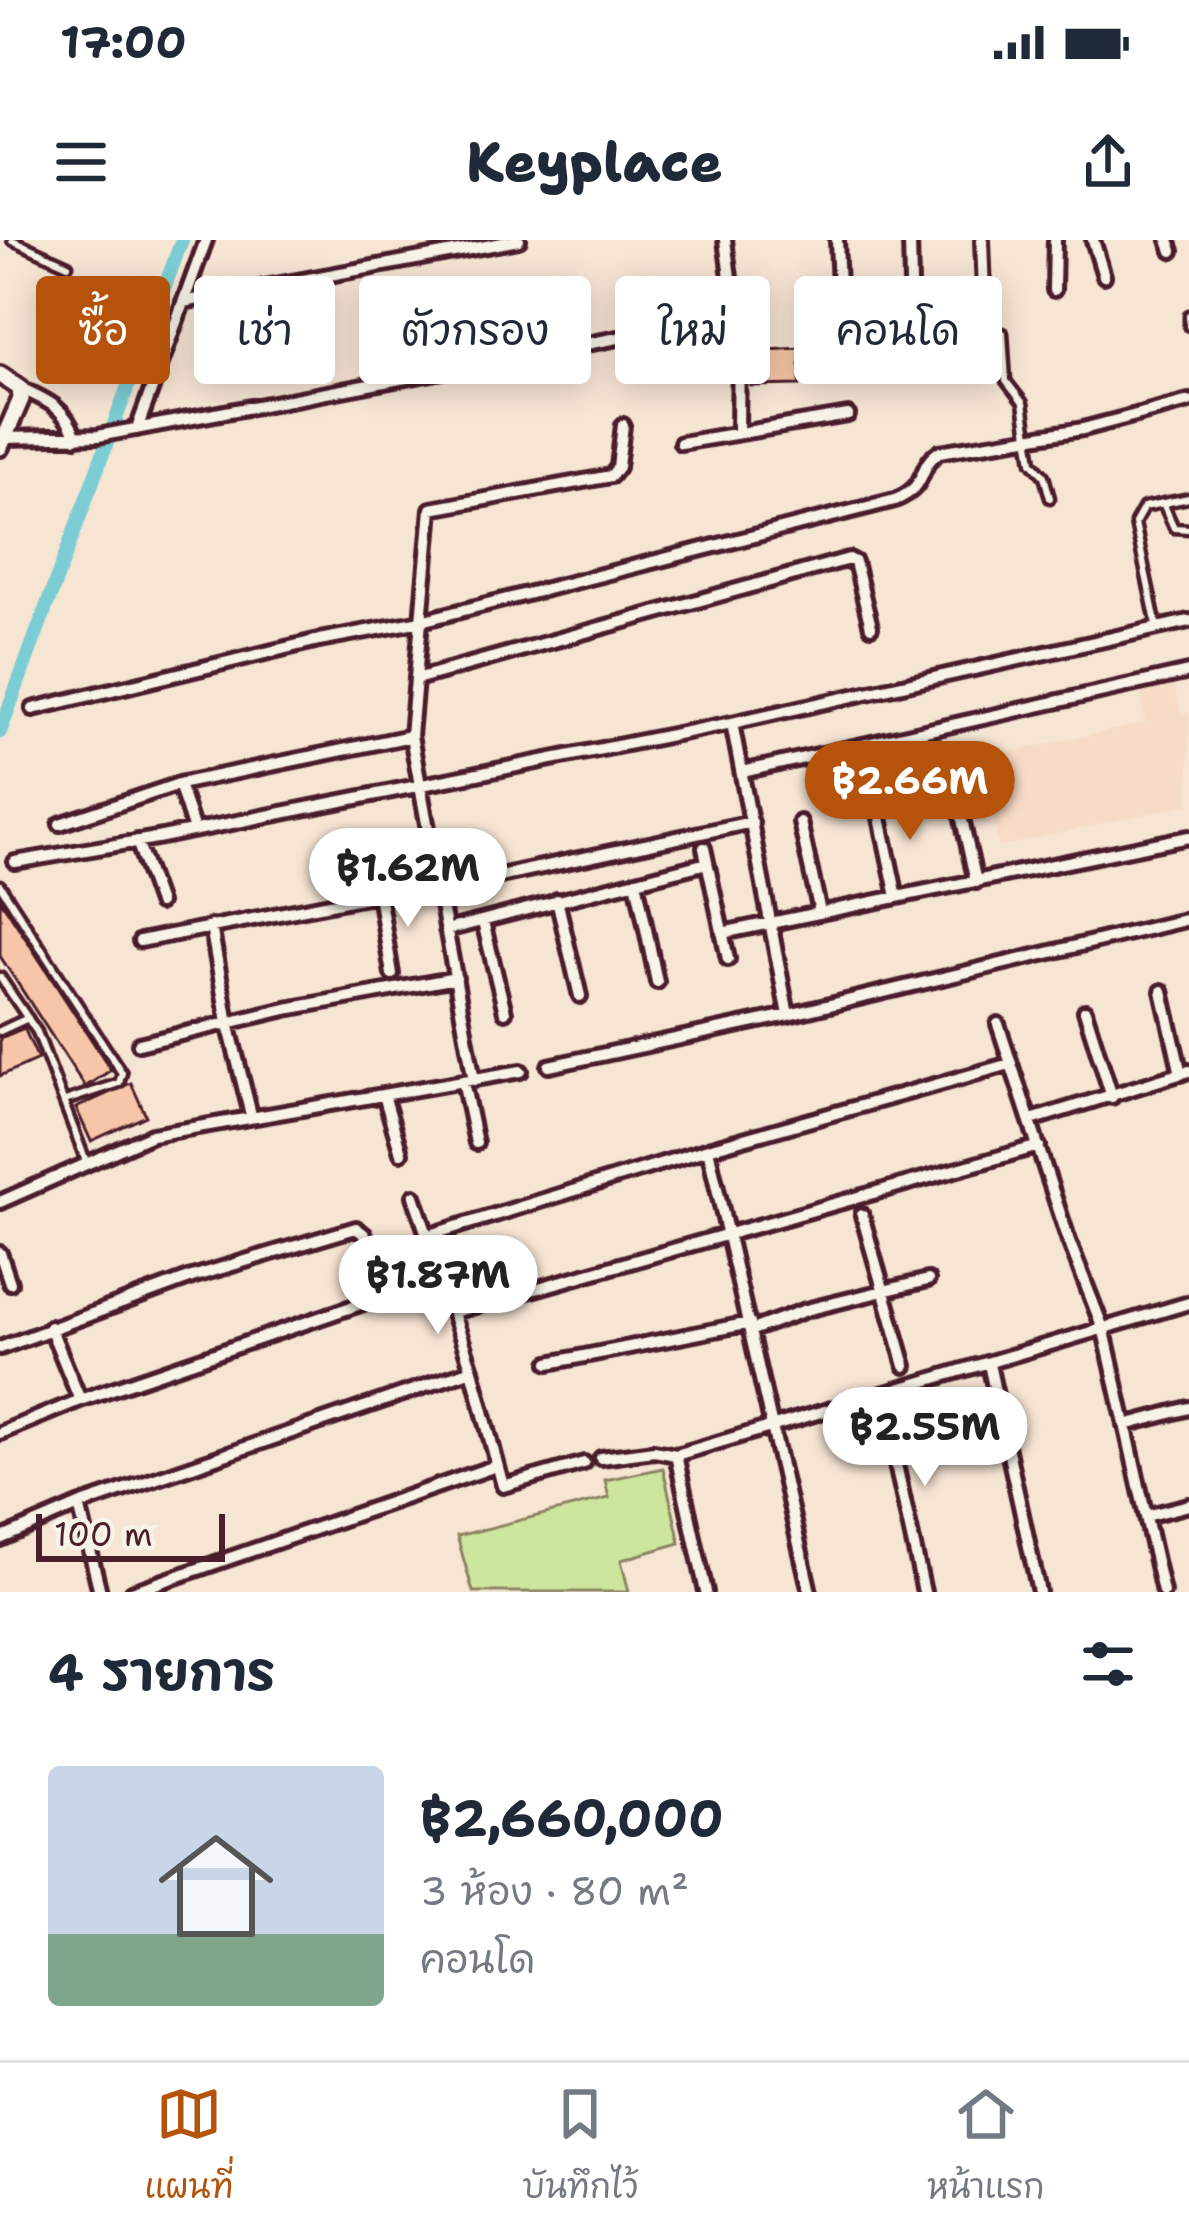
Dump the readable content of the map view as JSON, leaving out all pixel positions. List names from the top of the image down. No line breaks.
{"scale_bar":"100 m","page":{"status":"17:00","header":"Keyplace","chip":["ซื้อ","เช่า","ตัวกรอง","ใหม่","คอนโด"],"price":["฿2.66M","฿1.62M","฿1.87M","฿2.55M"],"scale":"100 m","heading":"4 รายการ","list":[{"name":"฿2,660,000","note":"3 ห้อง · 80 m² · คอนโด"}],"tabs":["แผนที่","บันทึกไว้","หน้าแรก"]}}
